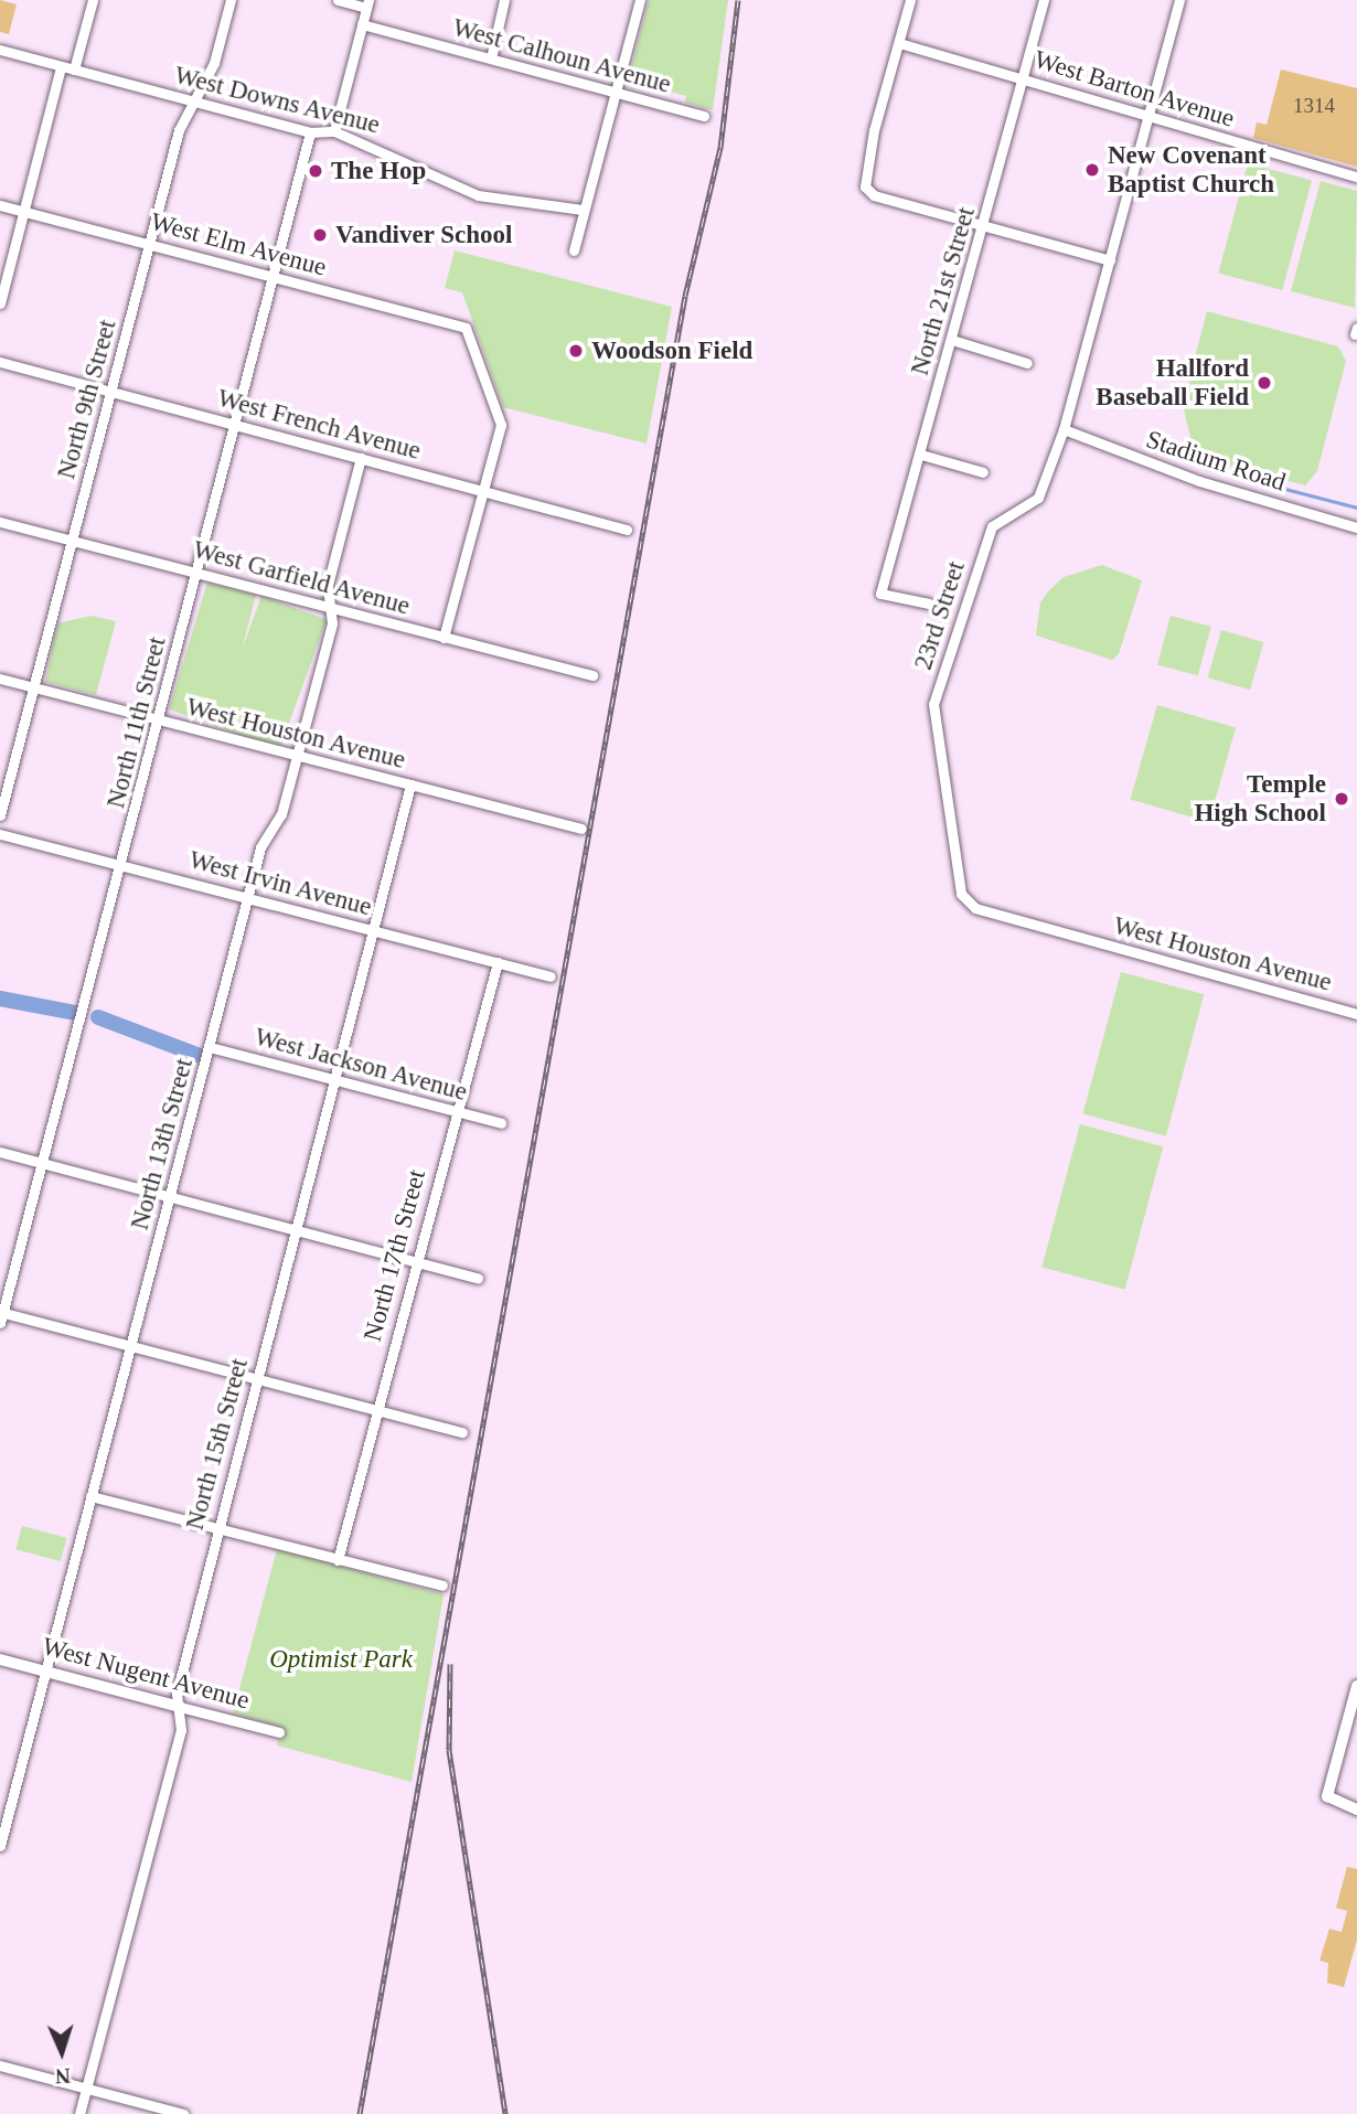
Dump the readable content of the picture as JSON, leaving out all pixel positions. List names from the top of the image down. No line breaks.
{"streets":{"street":["West Calhoun Avenue","West Barton Avenue","West Downs Avenue","West Elm Avenue","North 21st Street","North 9th Street","West French Avenue","Stadium Road","West Garfield Avenue","23rd Street","North 11th Street","West Houston Avenue","West Irvin Avenue","West Jackson Avenue","North 13th Street","North 17th Street","North 15th Street","West Nugent Avenue"]},"crossings":[["West Barton Avenue","North 21st Street"],["West Barton Avenue","23rd Street"],["West Downs Avenue","North 9th Street"],["West Downs Avenue","North 11th Street"],["West Elm Avenue","North 9th Street"],["West Elm Avenue","West French Avenue"],["West Elm Avenue","North 11th Street"],["North 9th Street","West French Avenue"],["North 9th Street","West Garfield Avenue"],["North 9th Street","West Houston Avenue"],["West French Avenue","North 11th Street"],["West French Avenue","North 13th Street"],["Stadium Road","23rd Street"],["West Garfield Avenue","North 11th Street"],["West Garfield Avenue","North 13th Street"],["23rd Street","West Houston Avenue"],["North 11th Street","West Houston Avenue"],["North 11th Street","West Irvin Avenue"],["West Houston Avenue","North 13th Street"],["West Houston Avenue","North 15th Street"],["West Irvin Avenue","North 13th Street"],["West Irvin Avenue","North 17th Street"],["West Irvin Avenue","North 15th Street"],["West Jackson Avenue","North 13th Street"],["West Jackson Avenue","North 17th Street"],["West Jackson Avenue","North 15th Street"],["North 13th Street","West Nugent Avenue"],["North 15th Street","West Nugent Avenue"]],"parks":["Optimist Park"],"places":["New Covenant Baptist Church","The Hop","Vandiver School","Woodson Field","Hallford Baseball Field","Temple High School"],"house_numbers":["1314"],"north":"bottom"}
